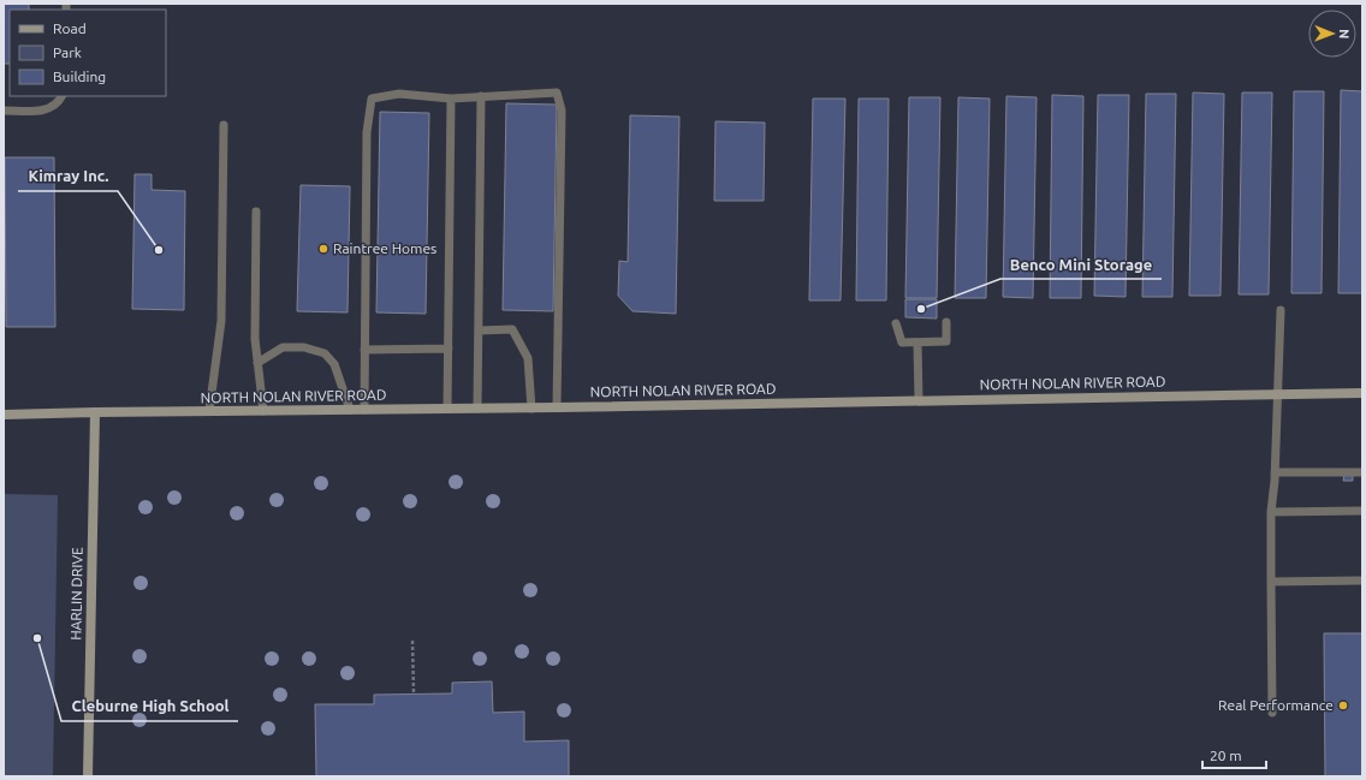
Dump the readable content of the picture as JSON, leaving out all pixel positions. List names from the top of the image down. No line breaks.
{"streets":{"main road":["NORTH NOLAN RIVER ROAD","HARLIN DRIVE"]},"crossings":[["NORTH NOLAN RIVER ROAD","HARLIN DRIVE"]],"places":["Raintree Homes","Kimray Inc.","Benco Mini Storage","Cleburne High School","Real Performance"],"legend":["Road","Park","Building"],"scale_bar":"20 m","north":"right"}
